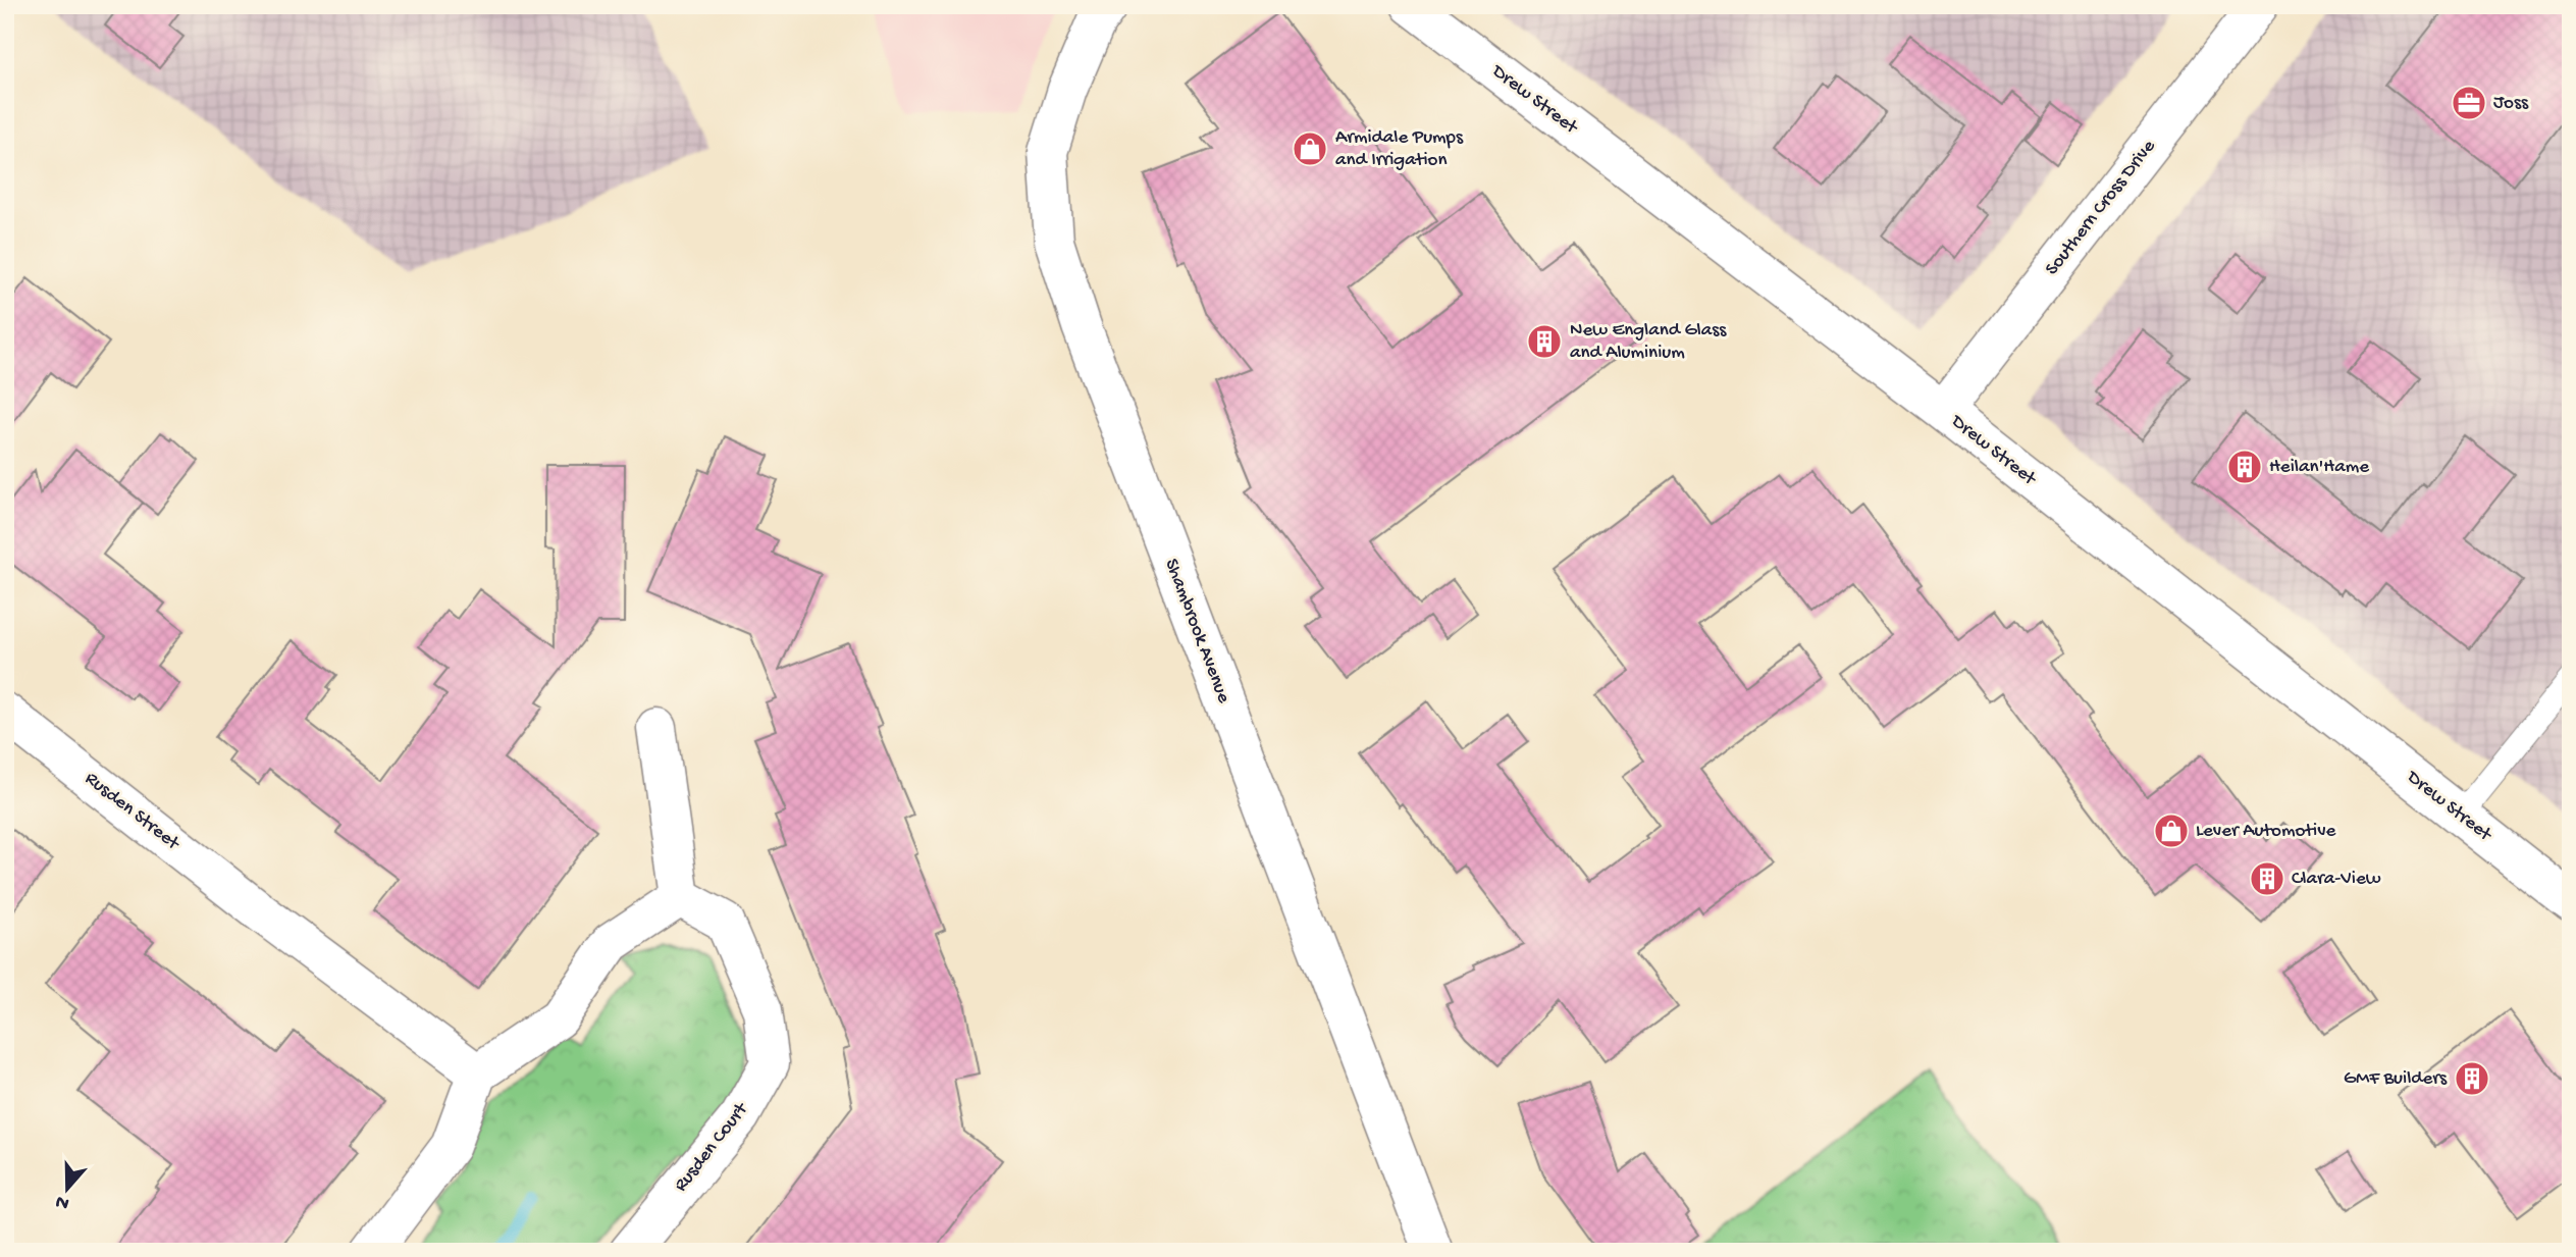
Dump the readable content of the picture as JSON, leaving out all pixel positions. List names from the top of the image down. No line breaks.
{"streets":{"street":["Drew Street","Southern Cross Drive","Shambrook Avenue","Rusden Street","Rusden Court"]},"crossings":[["Drew Street","Southern Cross Drive"]],"places":{"office":["Joss"],"shop":["Armidale Pumps and Irrigation","Lever Automotive"],"building":["New England Glass and Aluminium","Heilan'Hame","Clara-View","GMF Builders"]},"north":"bottom"}
